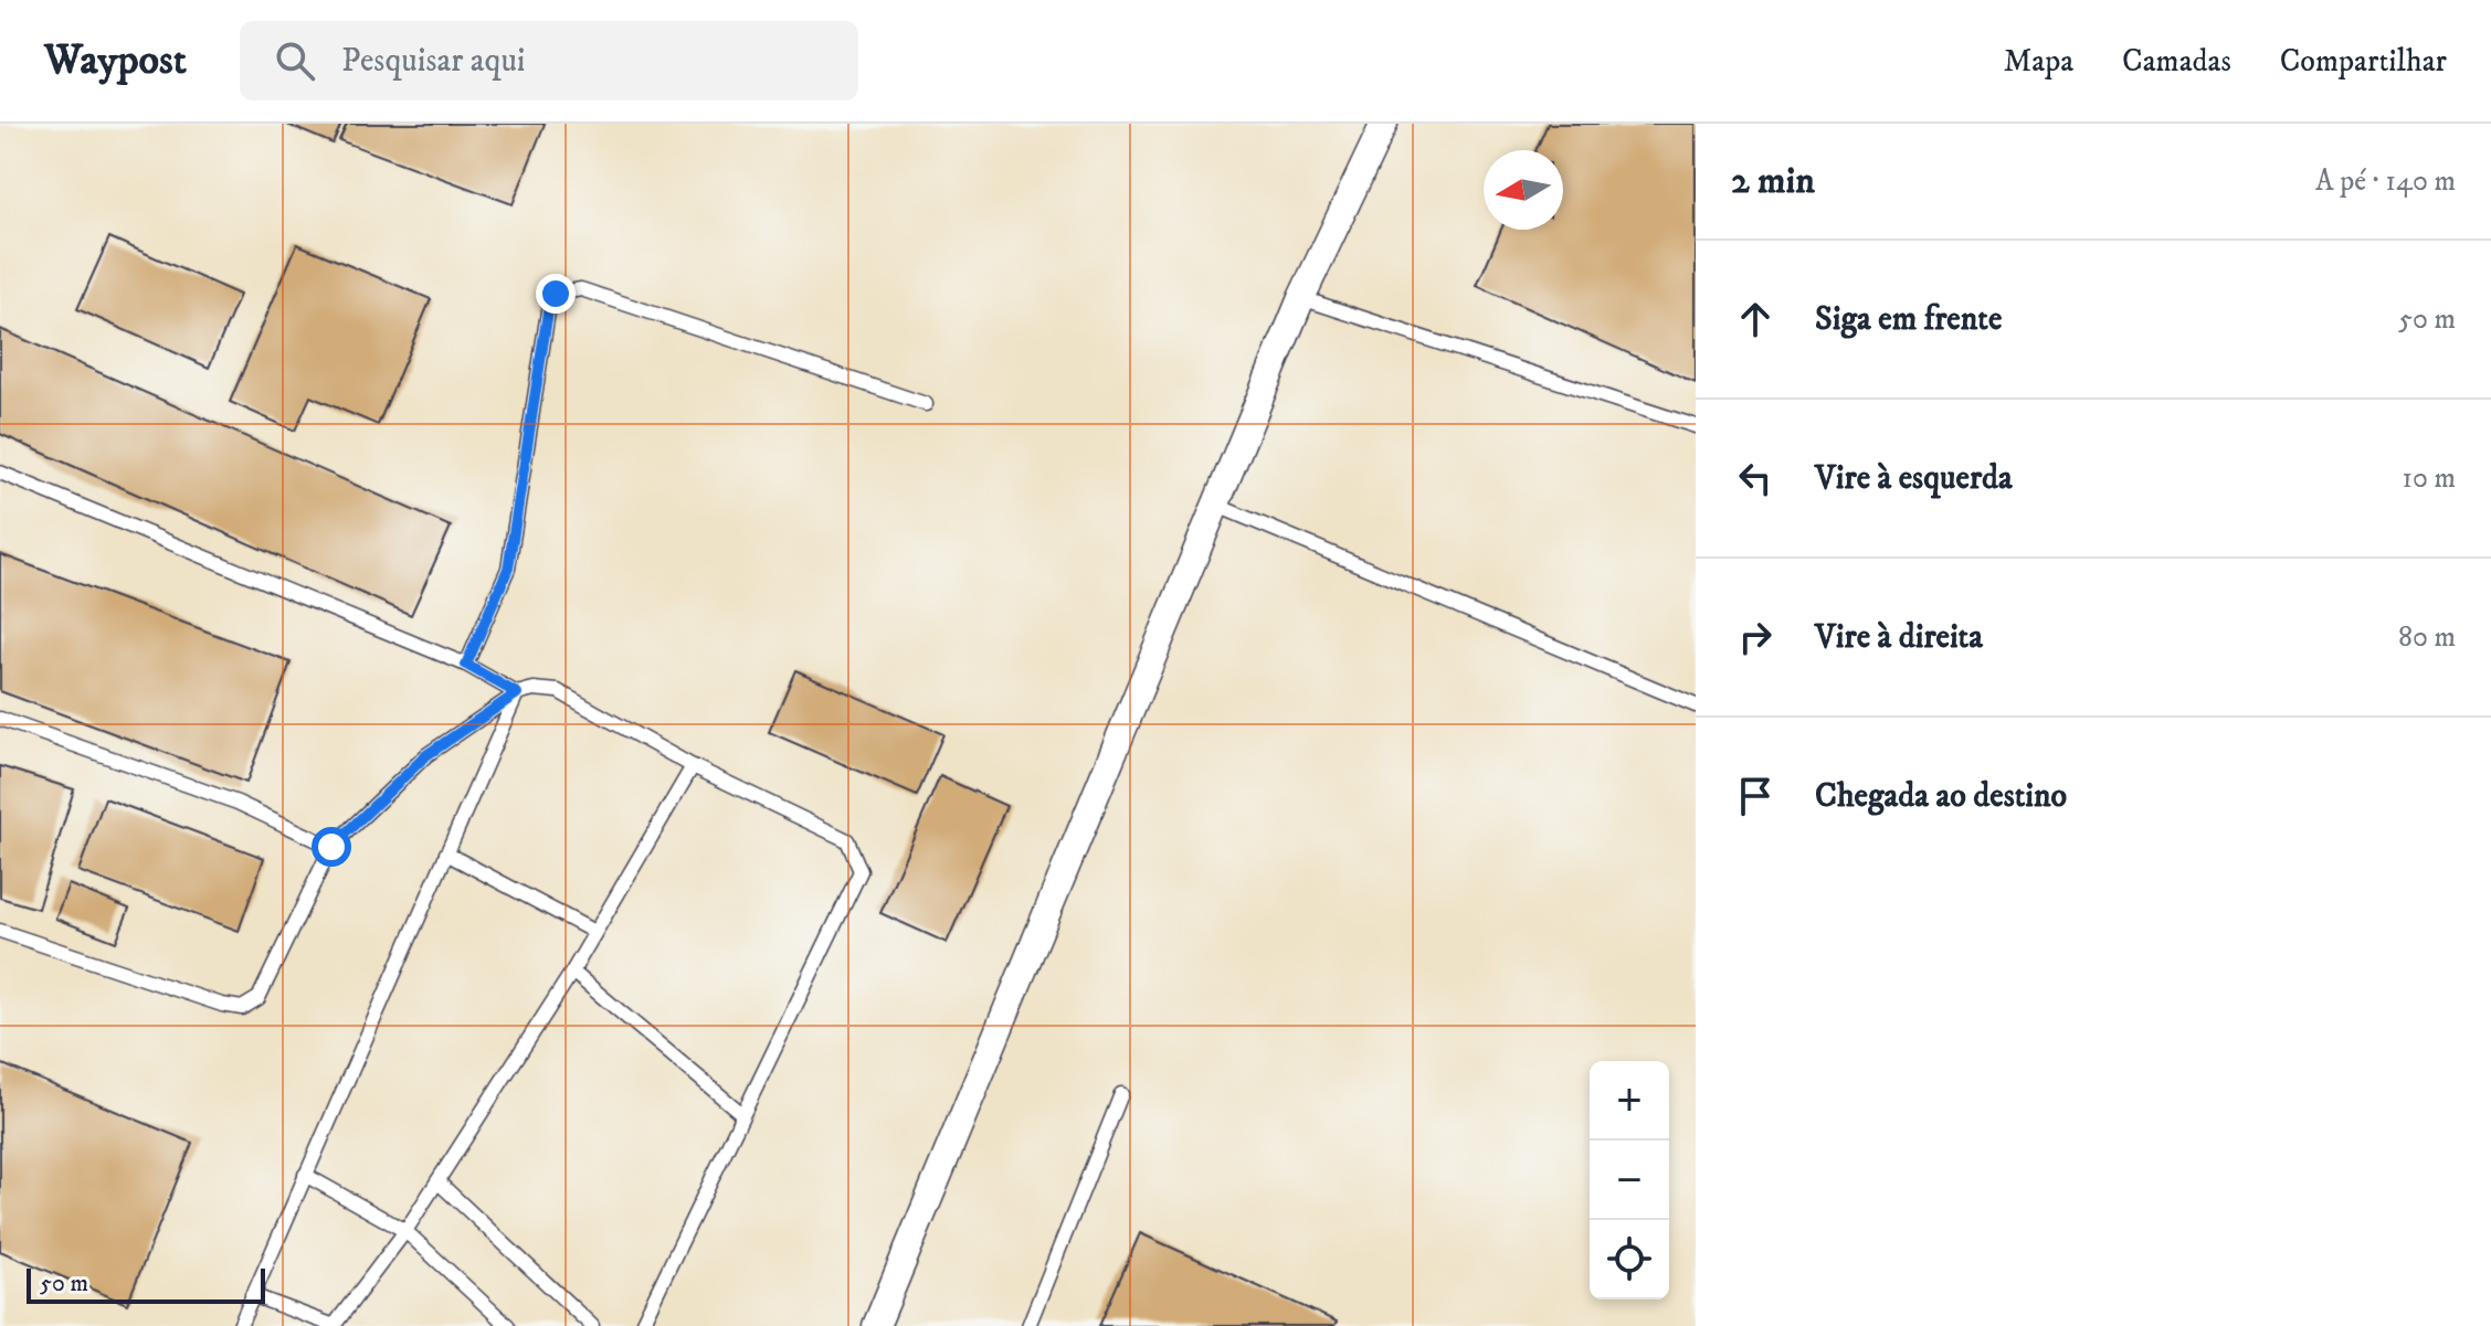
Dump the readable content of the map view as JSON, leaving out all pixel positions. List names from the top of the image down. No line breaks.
{"scale_bar":"50 m","north":"left","page":{"header":"Waypost","search":"Pesquisar aqui","nav":["Mapa","Camadas","Compartilhar"],"heading":["2 min","A pé · 140 m"],"list":[["Siga em frente","50 m"],["Vire à esquerda","10 m"],["Vire à direita","80 m"],"Chegada ao destino"],"map_buttons":["+","−"],"scale":"50 m"}}
